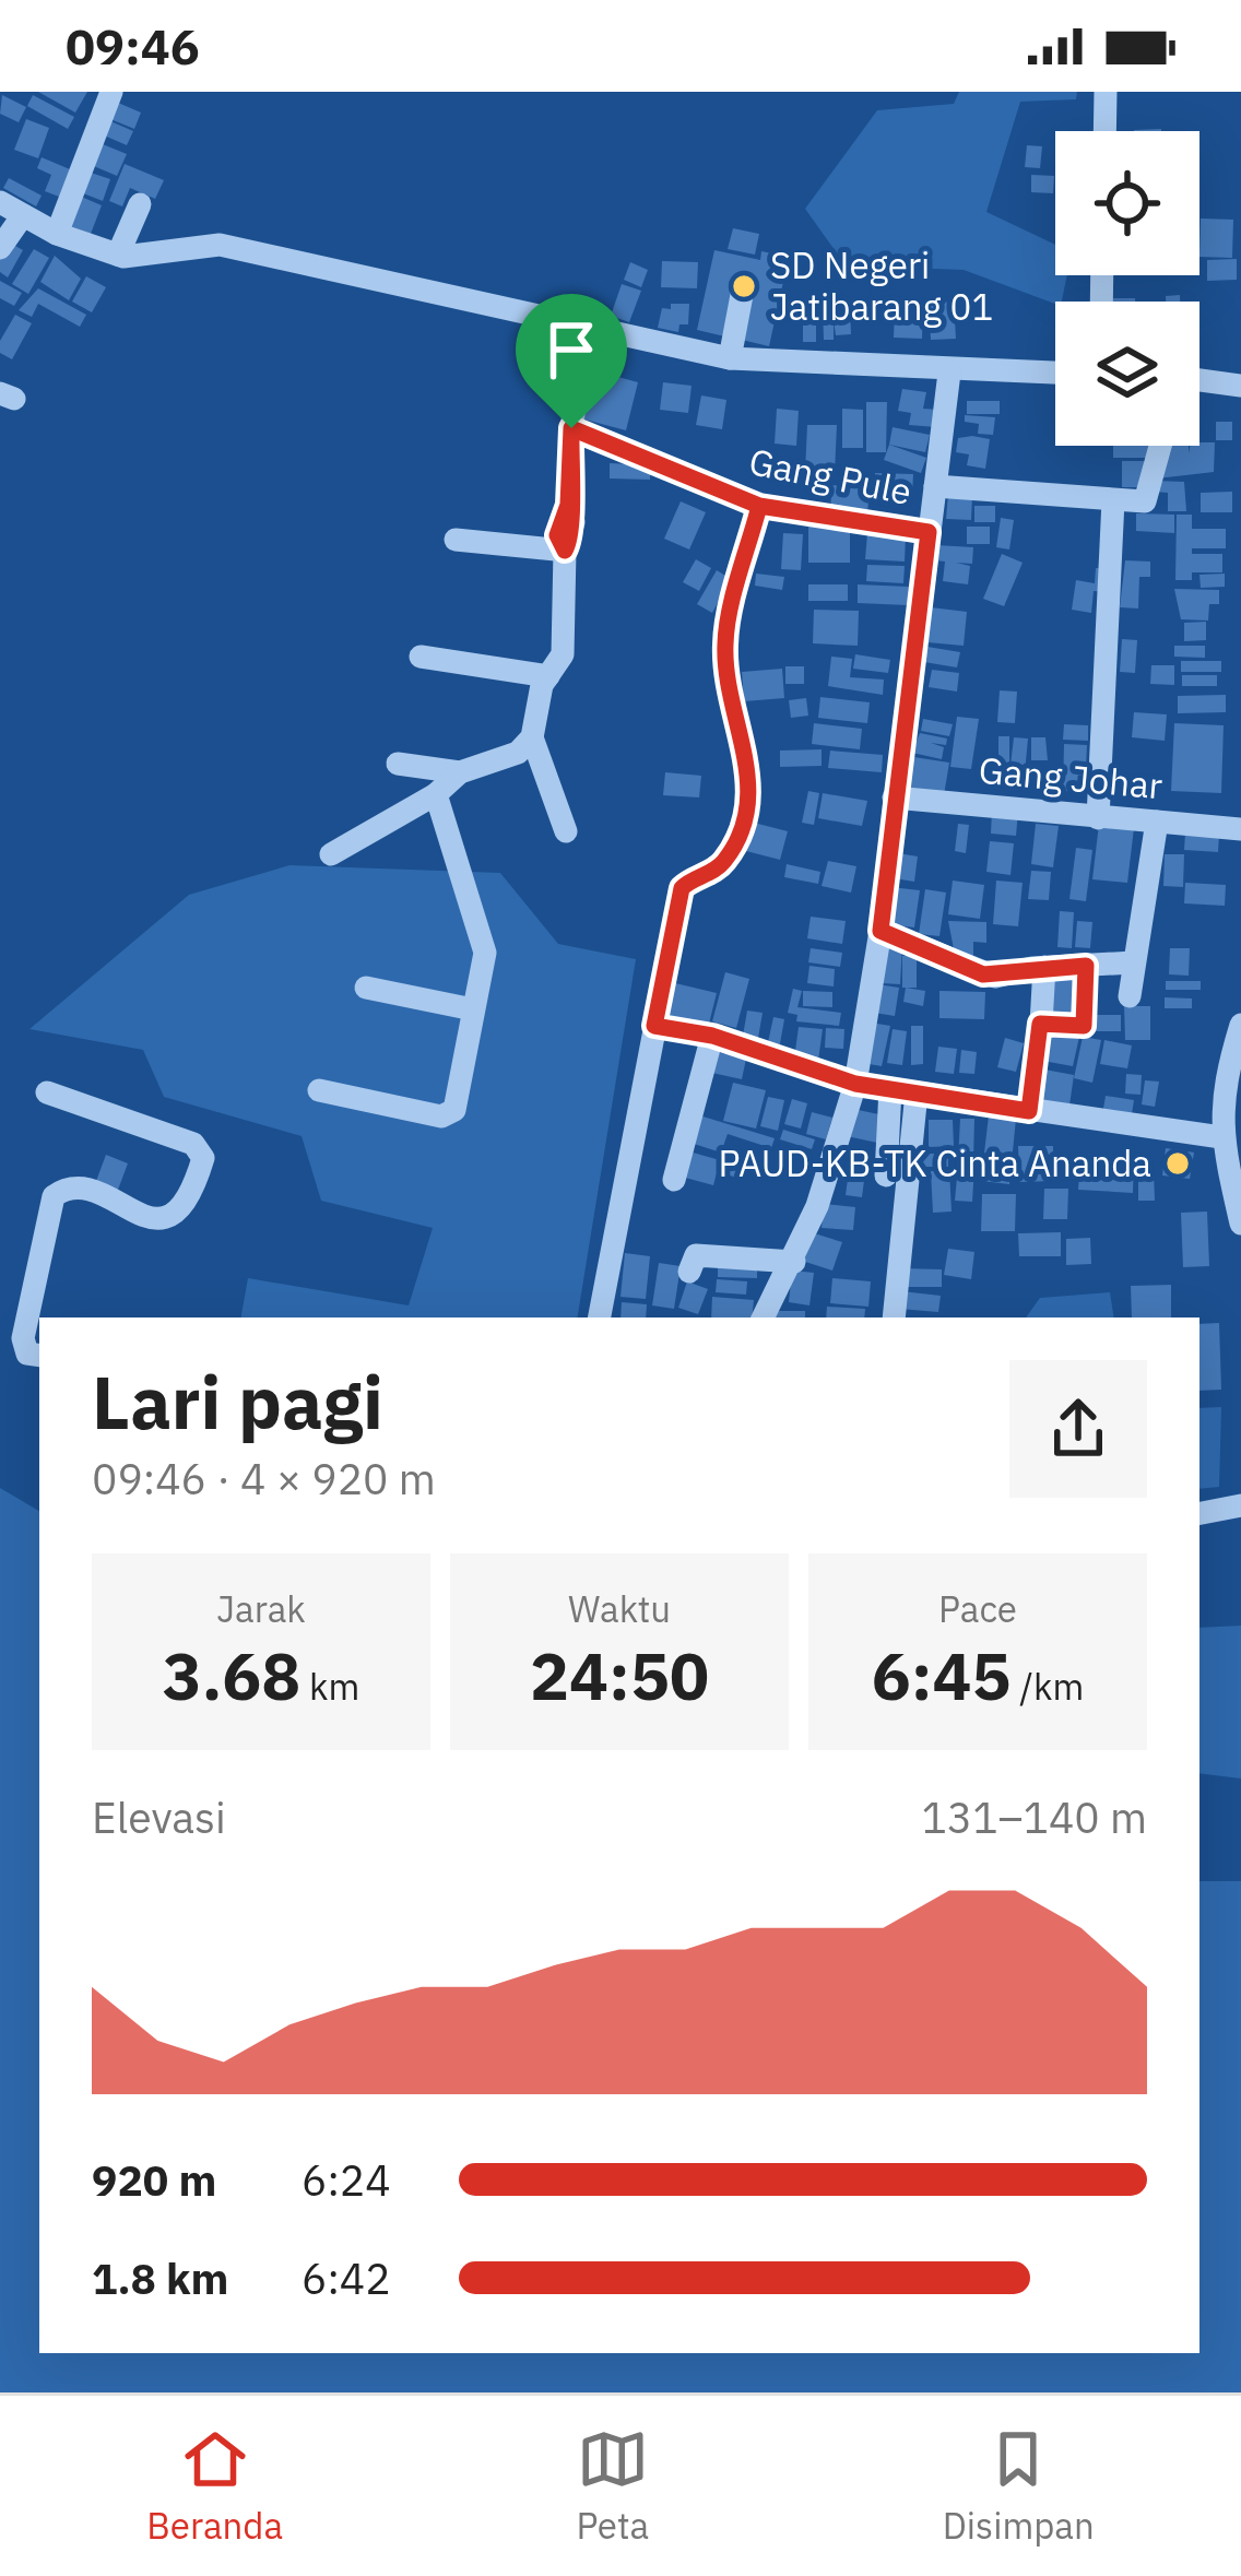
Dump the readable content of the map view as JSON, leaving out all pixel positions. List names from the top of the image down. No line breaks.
{"streets":{"street":["Gang Pule","Gang Johar"]},"places":["SD Negeri Jatibarang 01","PAUD-KB-TK Cinta Ananda"],"page":{"status":"09:46","heading":["Lari pagi","09:46 · 4 × 920 m"],"stats":[["Jarak","3.68 km"],["Waktu","24:50"],["Pace","6:45 /km"]],"chart":["Elevasi","131–140 m"],"list":[{"name":"920 m","note":"6:24"},{"name":"1.8 km","note":"6:42"}],"tabs":["Beranda","Peta","Disimpan"]}}
